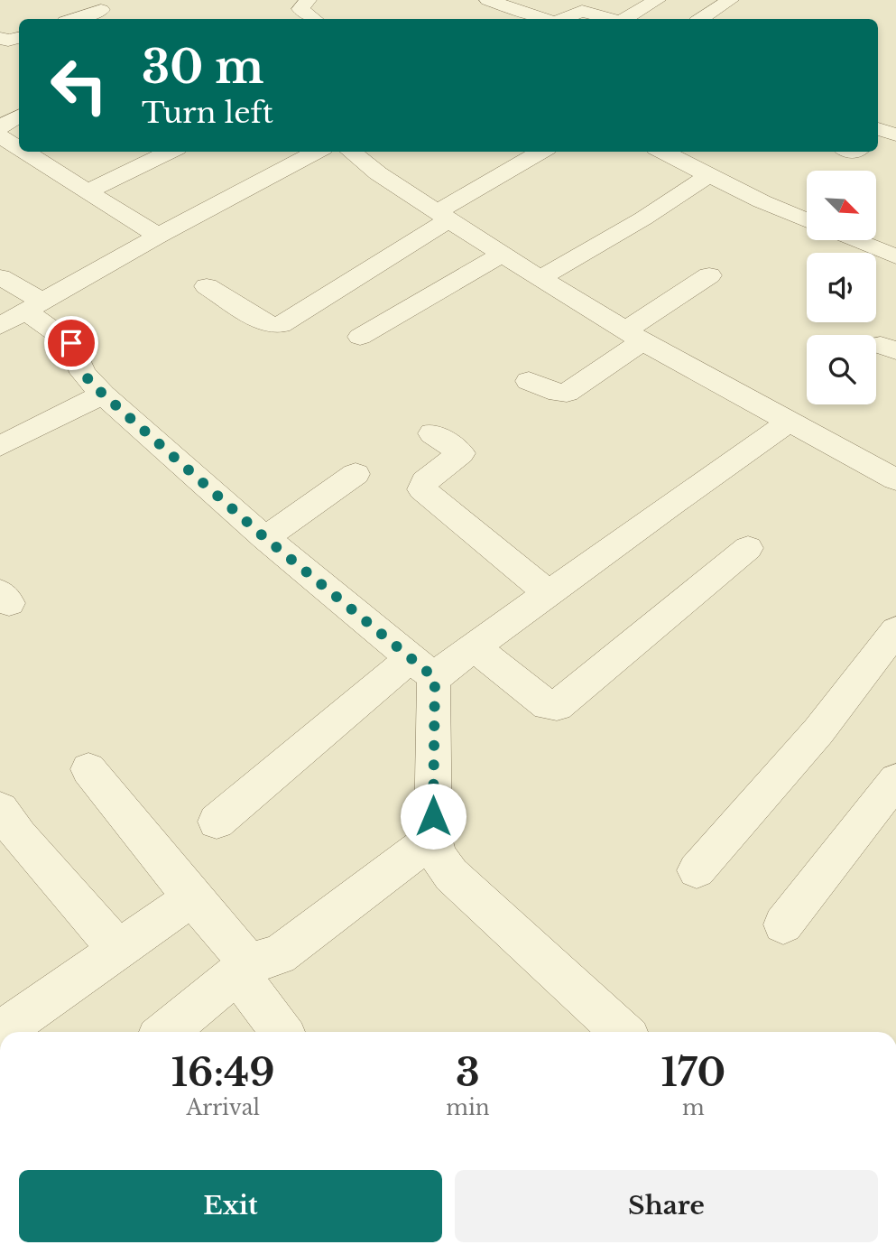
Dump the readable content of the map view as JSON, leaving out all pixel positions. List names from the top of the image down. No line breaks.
{"north":"bottom right","page":{"turn":["30 m","Turn left"],"eta":["16:49","Arrival","3","min","170","m"],"buttons":["Exit","Share"]}}
